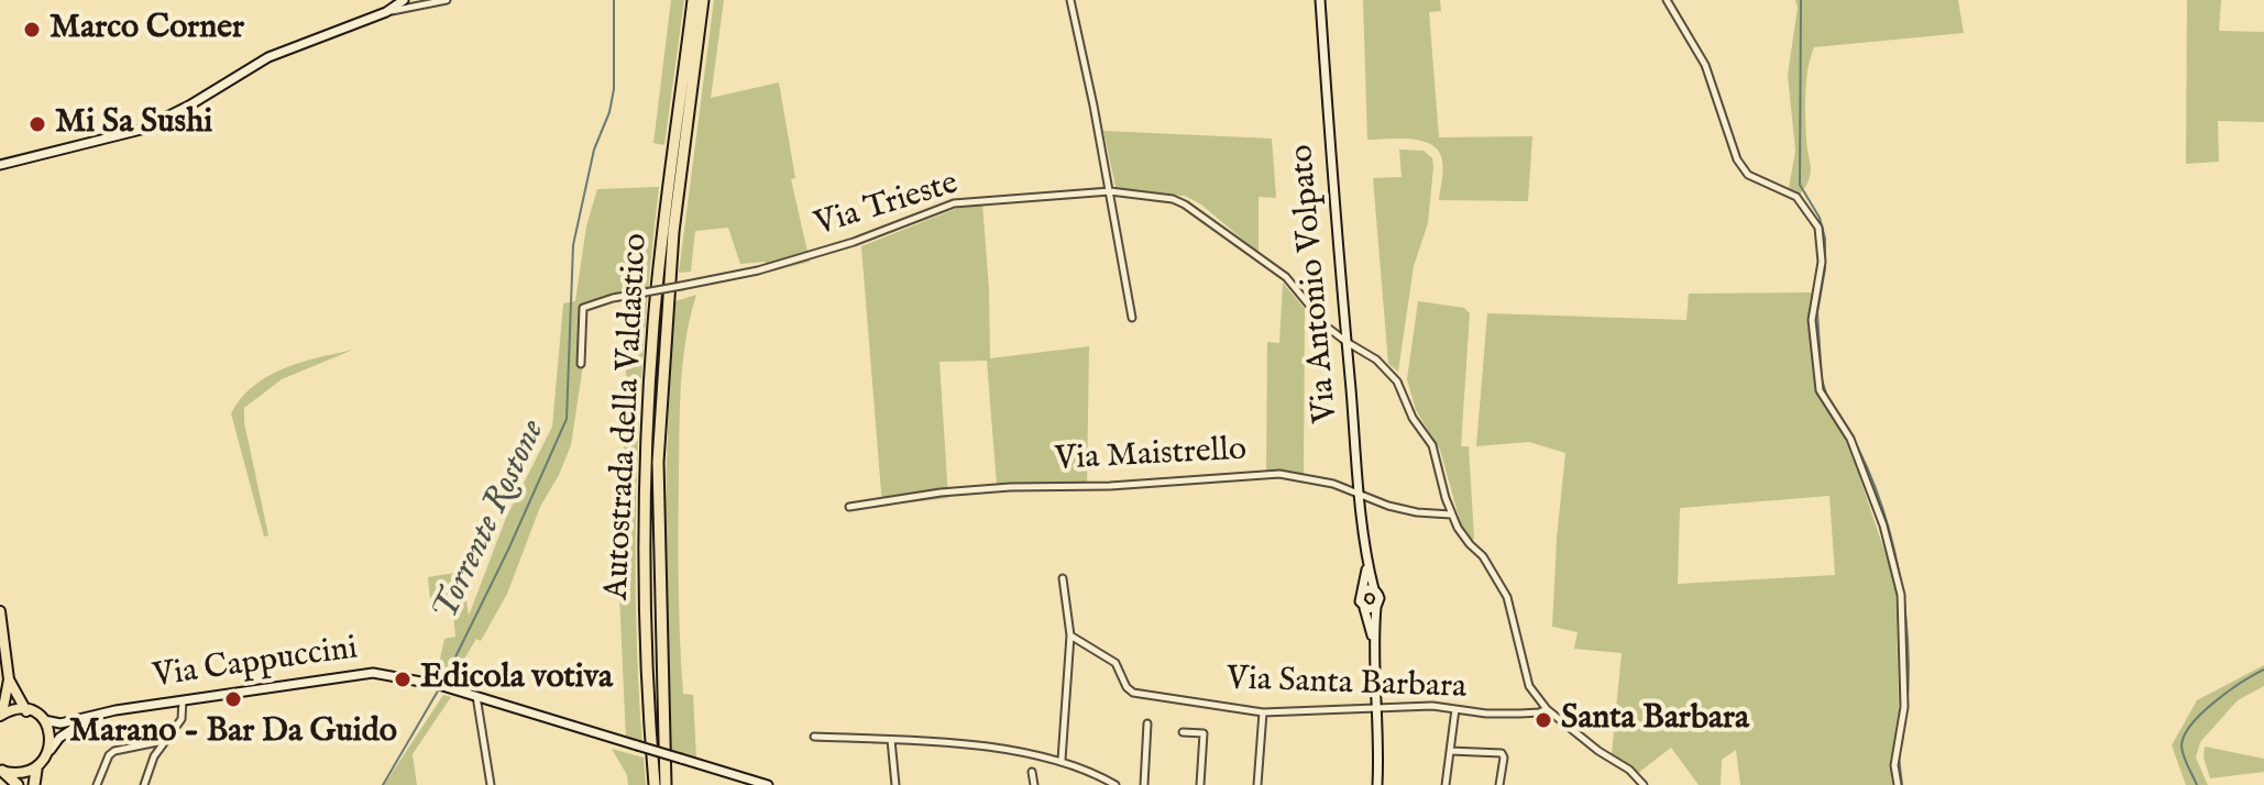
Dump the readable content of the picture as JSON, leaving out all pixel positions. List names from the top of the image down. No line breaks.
{"streets":{"highway":["Autostrada della Valdastico"],"street":["Via Trieste","Via Antonio Volpato","Via Maistrello","Via Cappuccini","Via Santa Barbara"]},"crossings":[["Via Trieste","Via Antonio Volpato"],["Via Trieste","Via Maistrello"],["Via Antonio Volpato","Via Maistrello"]],"water":["Torrente Rostone"],"places":["Marco Corner","Mi Sa Sushi","Edicola votiva","Marano - Bar Da Guido","Santa Barbara"]}
